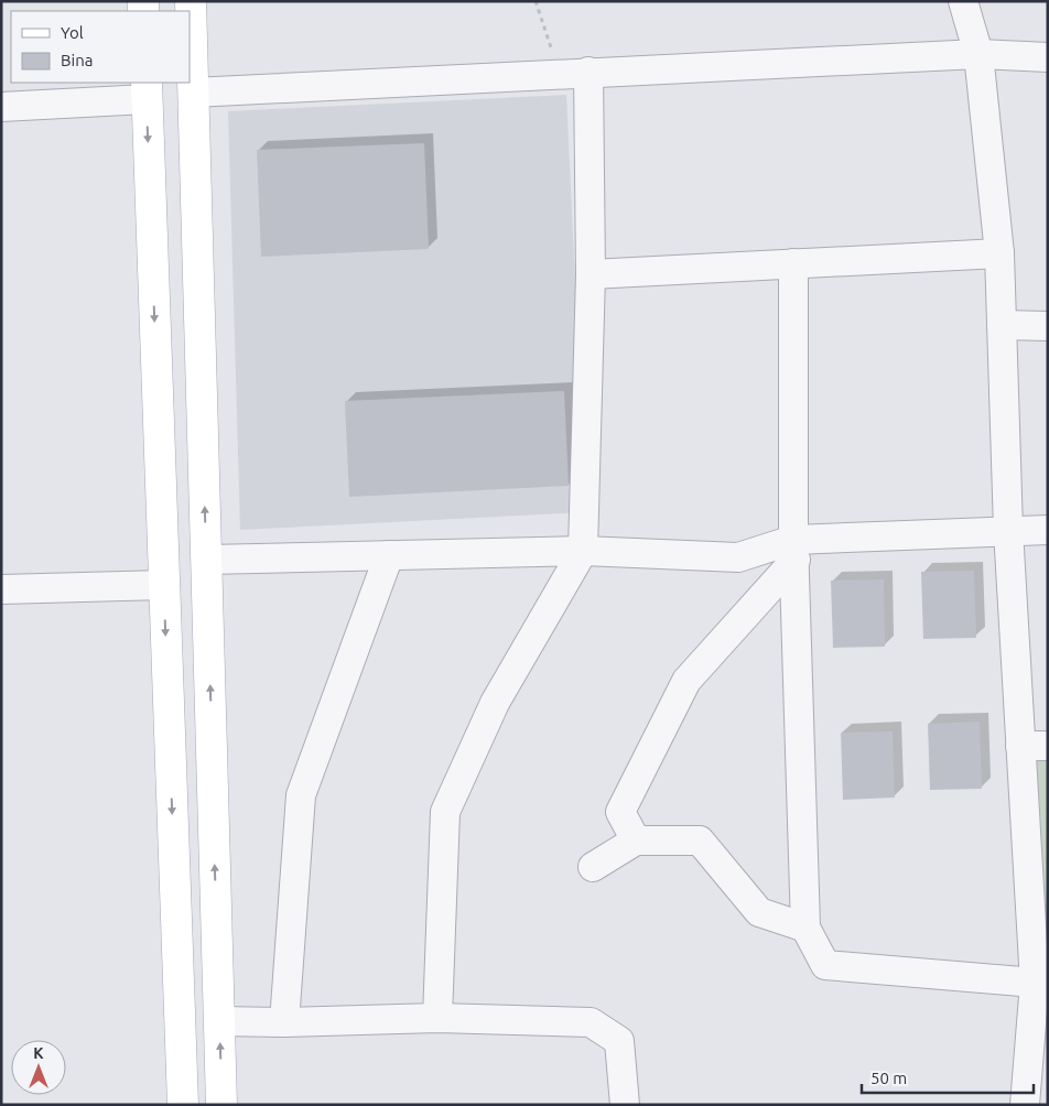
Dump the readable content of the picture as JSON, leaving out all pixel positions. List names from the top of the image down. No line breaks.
{"legend":["Yol","Bina"],"scale_bar":"50 m","north":"top"}
